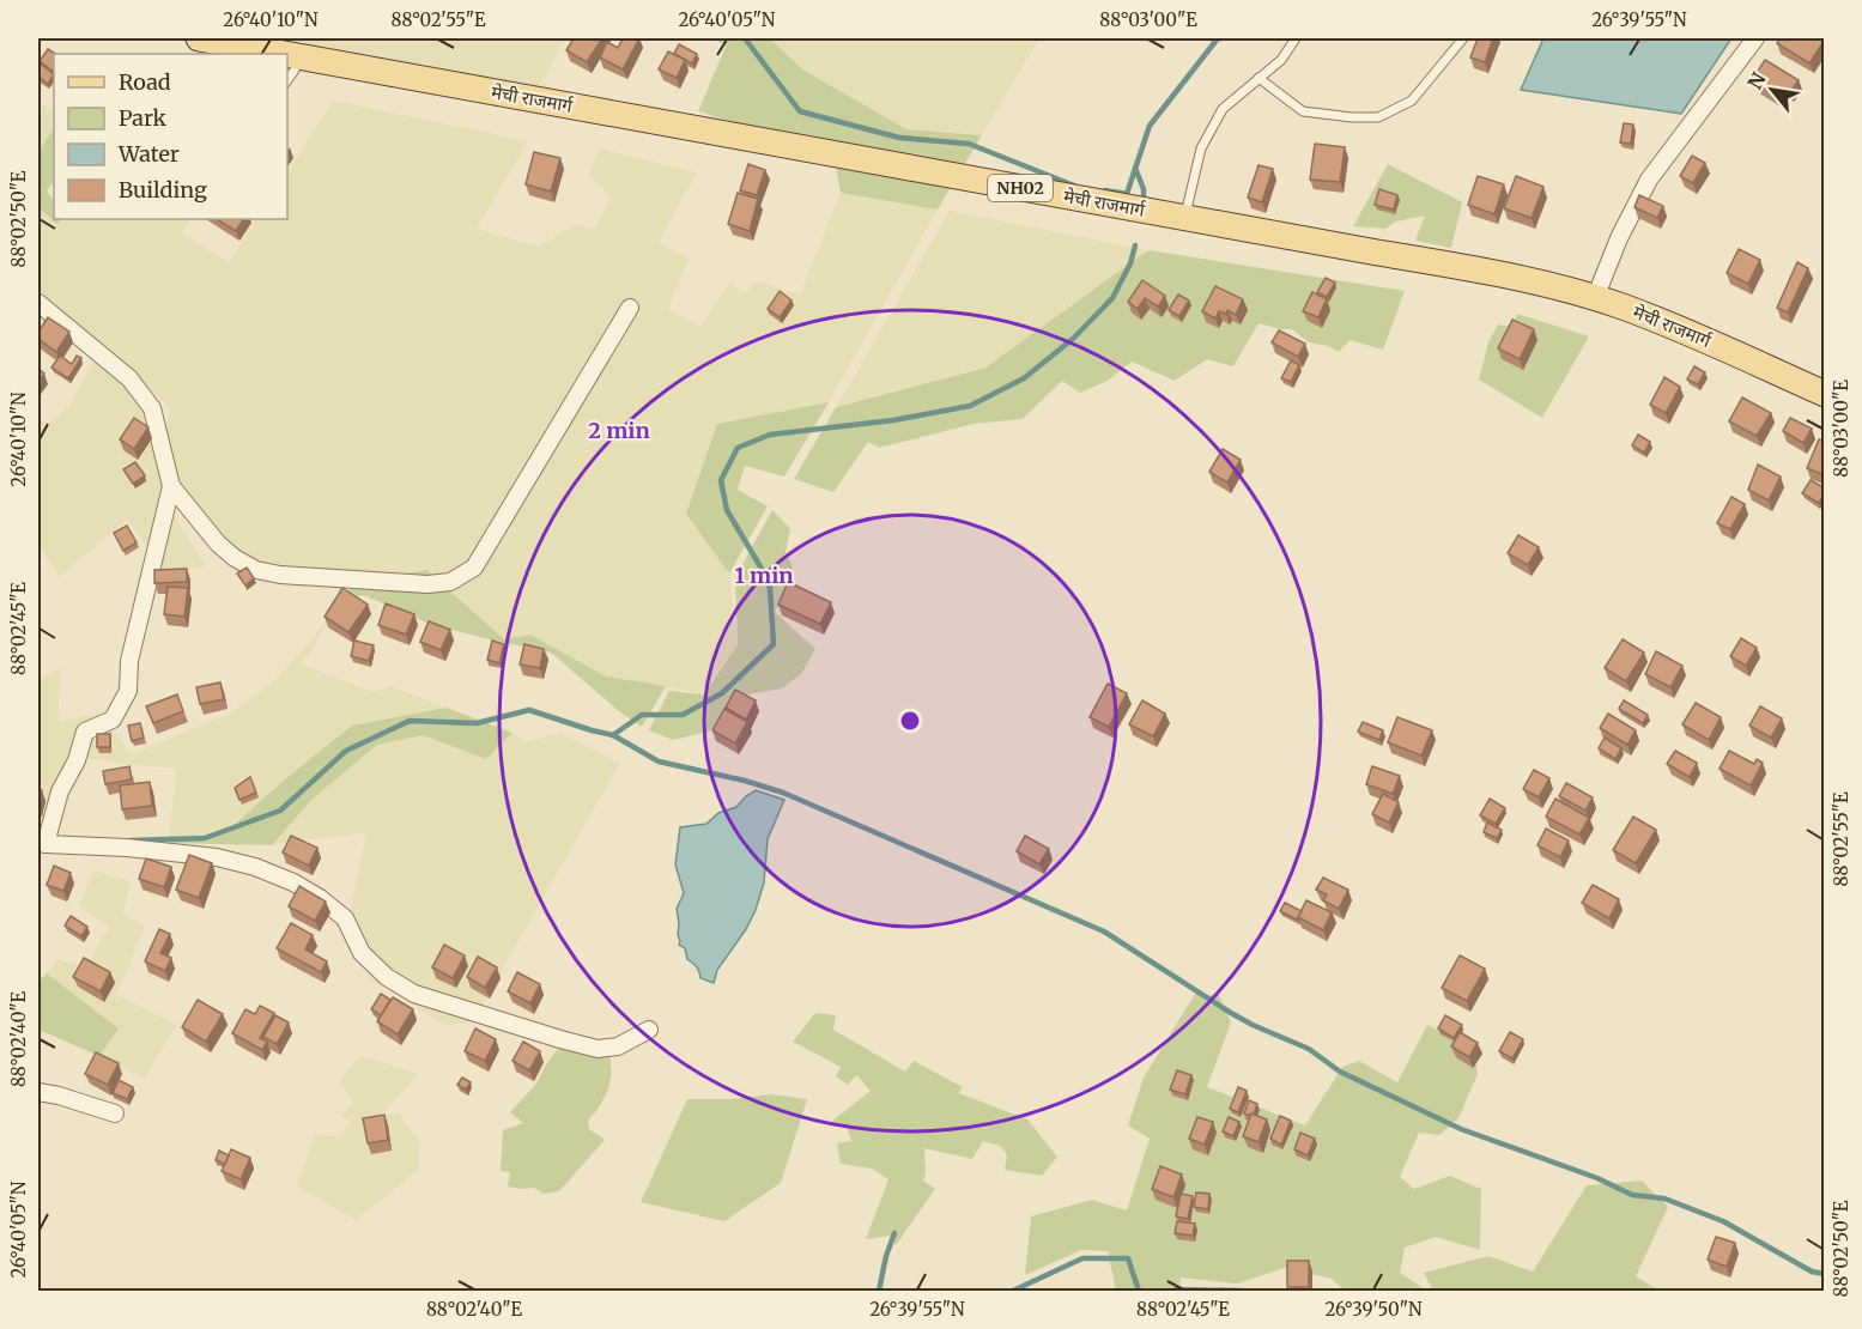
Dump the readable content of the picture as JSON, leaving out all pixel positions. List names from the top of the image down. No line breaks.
{"streets":{"main road":["मेची राजमार्ग","NH02"]},"legend":["Road","Park","Water","Building"],"north":"top left","coordinates":["26°40'10\"N","88°02'55\"E","26°40'05\"N","88°03'00\"E","26°39'55\"N","88°02'50\"E","88°02'45\"E","88°02'40\"E","26°39'50\"N"],"rings":["2 min","1 min"]}
